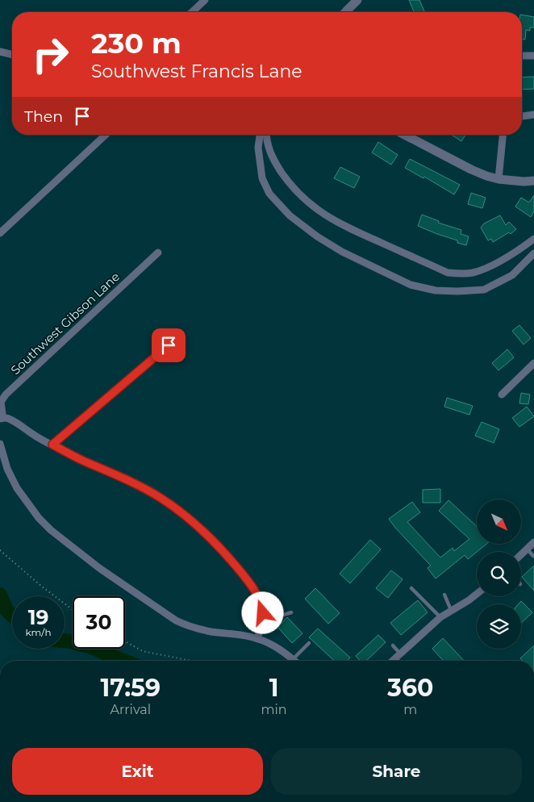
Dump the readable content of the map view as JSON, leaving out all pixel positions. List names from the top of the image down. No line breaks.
{"streets":{"street":["Southwest Gibson Lane"]},"north":"bottom right","page":{"turn":["230 m","Southwest Francis Lane"],"then":"Then","speed":"19 km/h","limit":"30","eta":["17:59","Arrival","1","min","360","m"],"buttons":["Exit","Share"]}}
